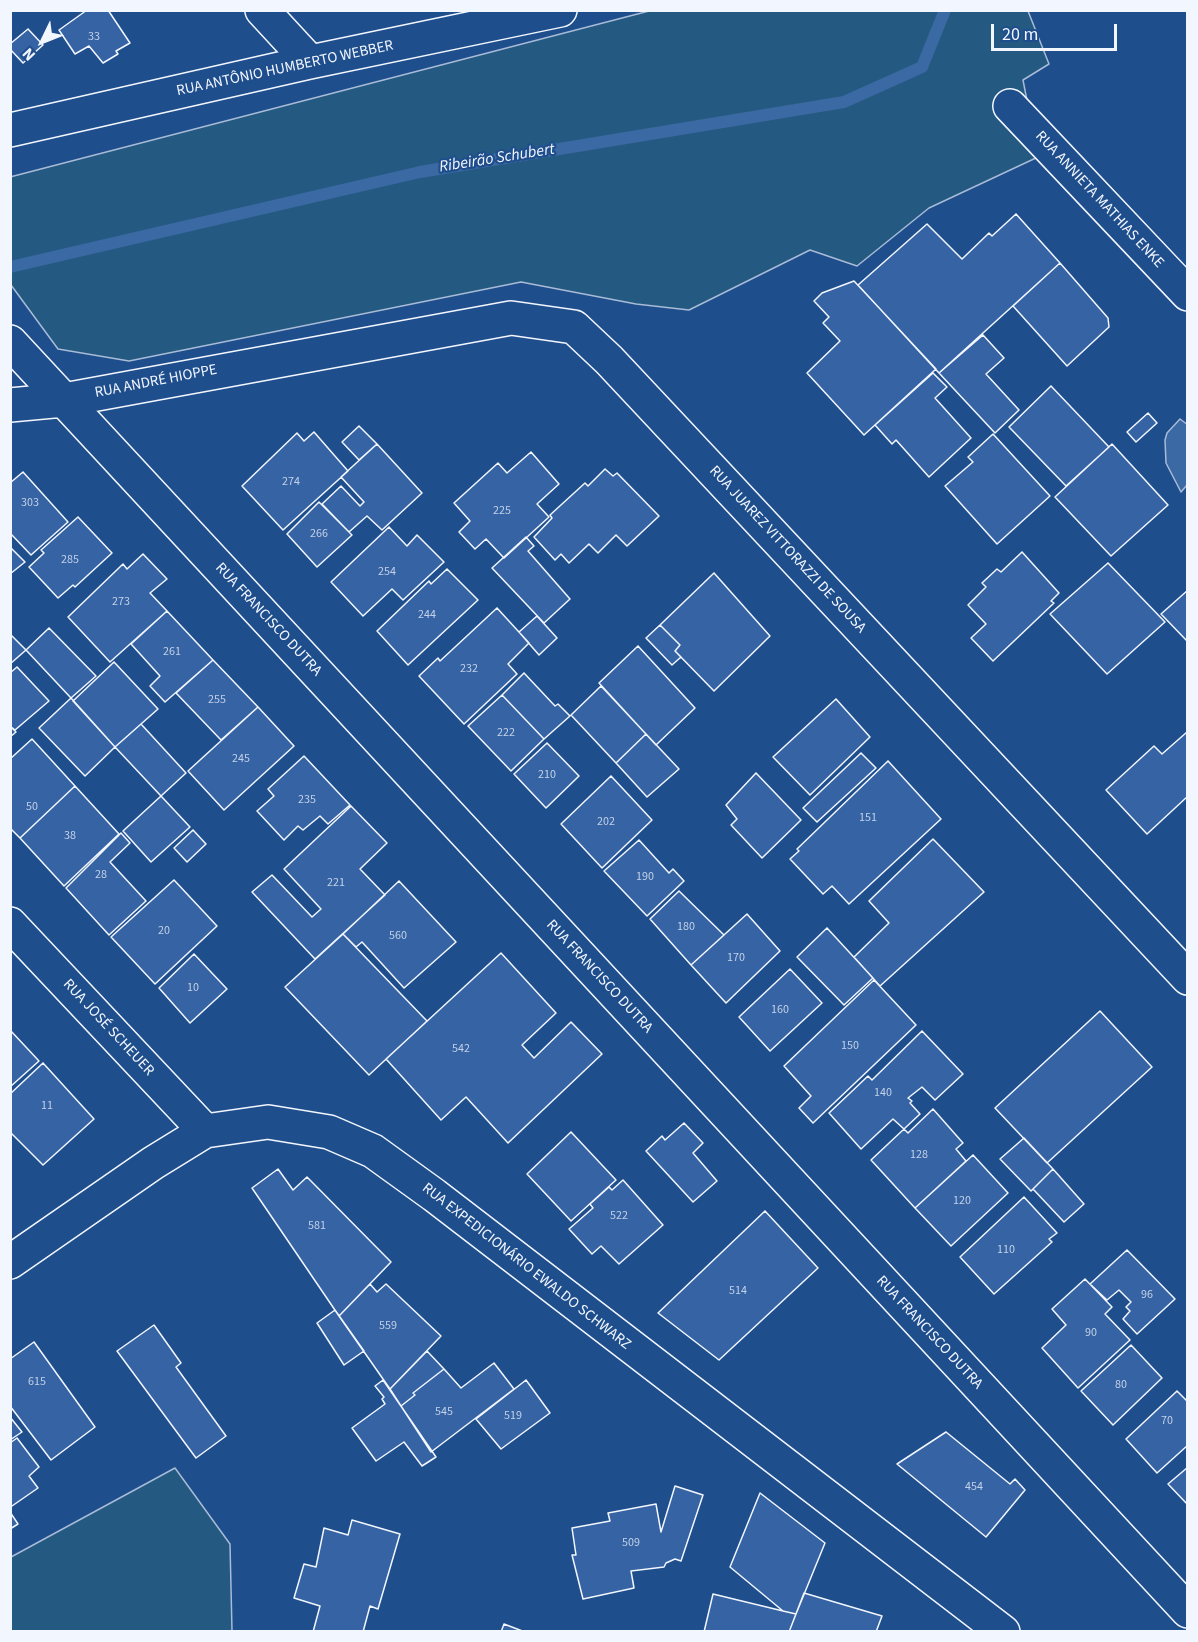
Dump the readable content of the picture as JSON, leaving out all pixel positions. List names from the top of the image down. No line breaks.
{"streets":{"street":["RUA ANTÔNIO HUMBERTO WEBBER","RUA ANNIETA MATHIAS ENKE","RUA ANDRÉ HIOPPE","RUA JUAREZ VITTORAZZI DE SOUSA","RUA FRANCISCO DUTRA","RUA JOSÉ SCHEUER","RUA EXPEDICIONÁRIO EWALDO SCHWARZ"]},"crossings":[["RUA ANDRÉ HIOPPE","RUA JUAREZ VITTORAZZI DE SOUSA"],["RUA ANDRÉ HIOPPE","RUA FRANCISCO DUTRA"],["RUA JOSÉ SCHEUER","RUA EXPEDICIONÁRIO EWALDO SCHWARZ"]],"water":["Ribeirão Schubert"],"house_numbers":["33","274","303","225","266","285","254","273","244","261","232","255","222","245","210","235","50","151","202","38","28","190","221","180","20","560","170","10","160","150","542","140","11","128","120","522","581","110","514","96","559","90","615","80","545","519","70","454","509"],"scale_bar":"20 m","north":"bottom left"}
